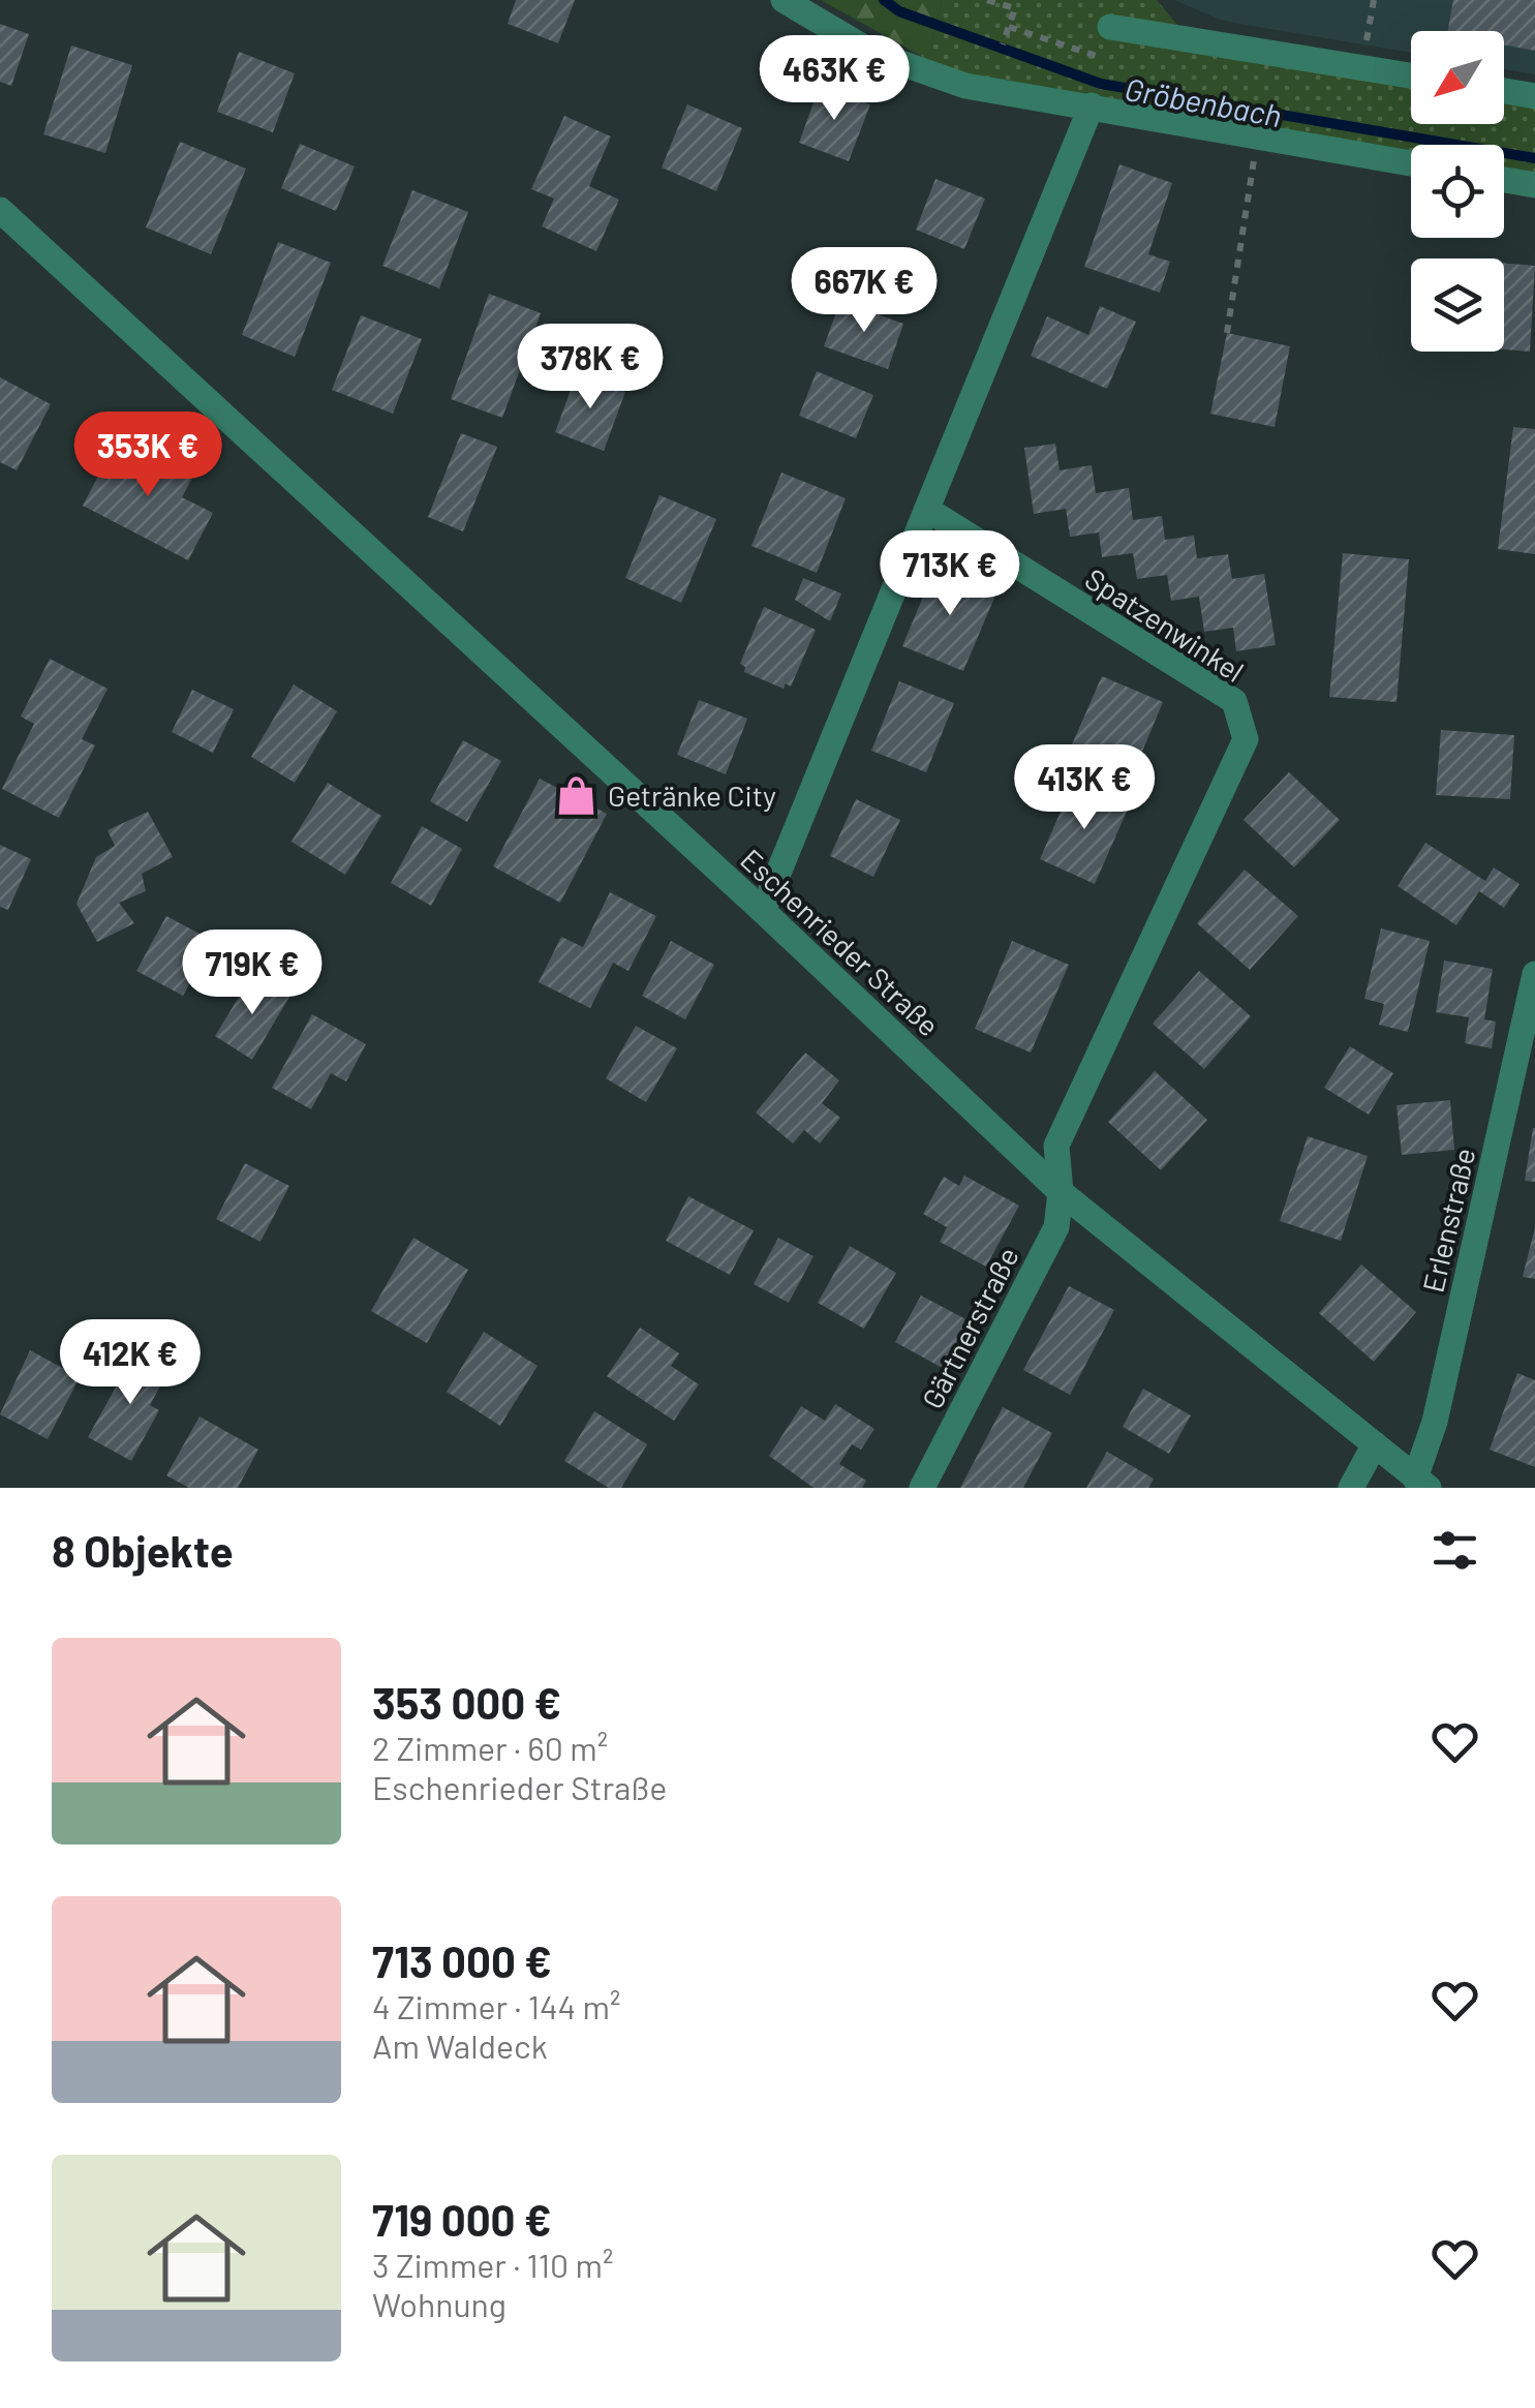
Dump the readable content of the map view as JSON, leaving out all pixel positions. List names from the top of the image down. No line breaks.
{"streets":{"street":["Spatzenwinkel","Eschenrieder Straße","Erlenstraße","Gärtnerstraße"]},"crossings":[["Spatzenwinkel","Eschenrieder Straße"],["Spatzenwinkel","Gärtnerstraße"],["Eschenrieder Straße","Erlenstraße"],["Eschenrieder Straße","Gärtnerstraße"]],"water":["Gröbenbach"],"places":{"shop":["Getränke City"]},"north":"bottom left","page":{"price":["463K €","667K €","378K €","353K €","713K €","413K €","719K €","412K €"],"heading":"8 Objekte","list":[{"name":"353 000 €","note":"2 Zimmer · 60 m² · Eschenrieder Straße"},{"name":"713 000 €","note":"4 Zimmer · 144 m² · Am Waldeck"},{"name":"719 000 €","note":"3 Zimmer · 110 m² · Wohnung"}]}}
